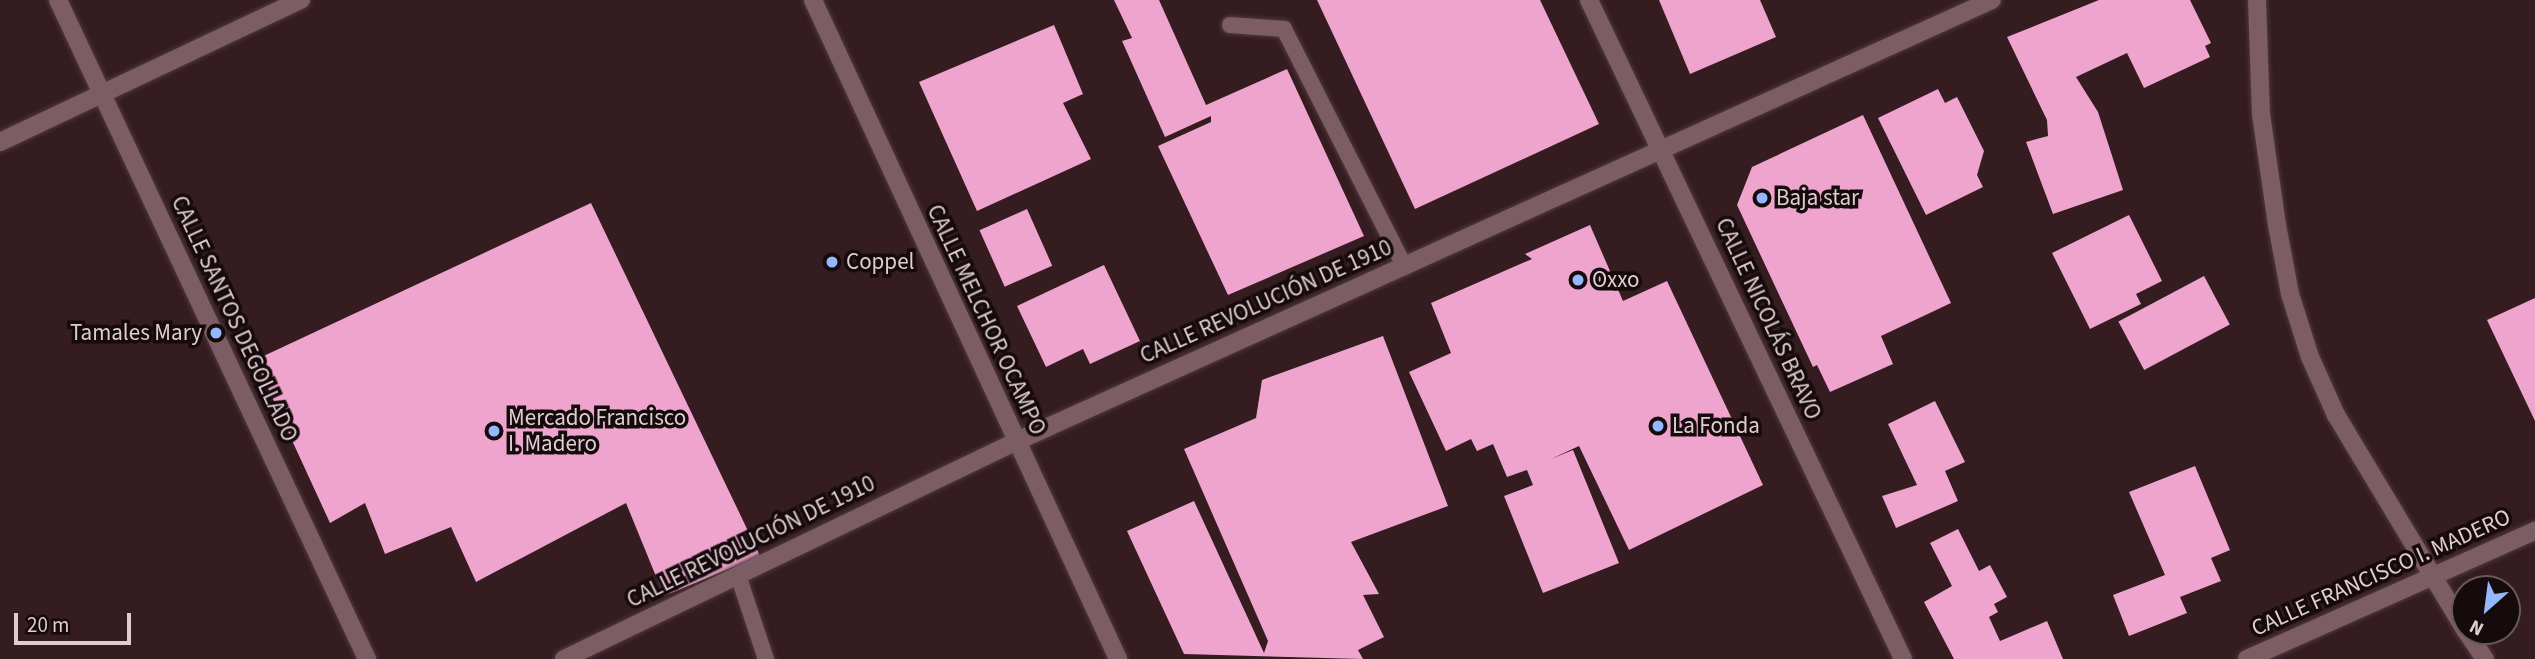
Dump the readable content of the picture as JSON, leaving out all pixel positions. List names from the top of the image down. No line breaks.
{"streets":{"street":["CALLE REVOLUCIÓN DE 1910","CALLE SANTOS DEGOLLADO","CALLE NICOLÁS BRAVO","CALLE MELCHOR OCAMPO","CALLE FRANCISCO I. MADERO"]},"crossings":[["CALLE REVOLUCIÓN DE 1910","CALLE NICOLÁS BRAVO"],["CALLE REVOLUCIÓN DE 1910","CALLE MELCHOR OCAMPO"]],"places":["Baja star","Coppel","Oxxo","Tamales Mary","La Fonda","Mercado Francisco I. Madero"],"scale_bar":"20 m","north":"bottom left"}
